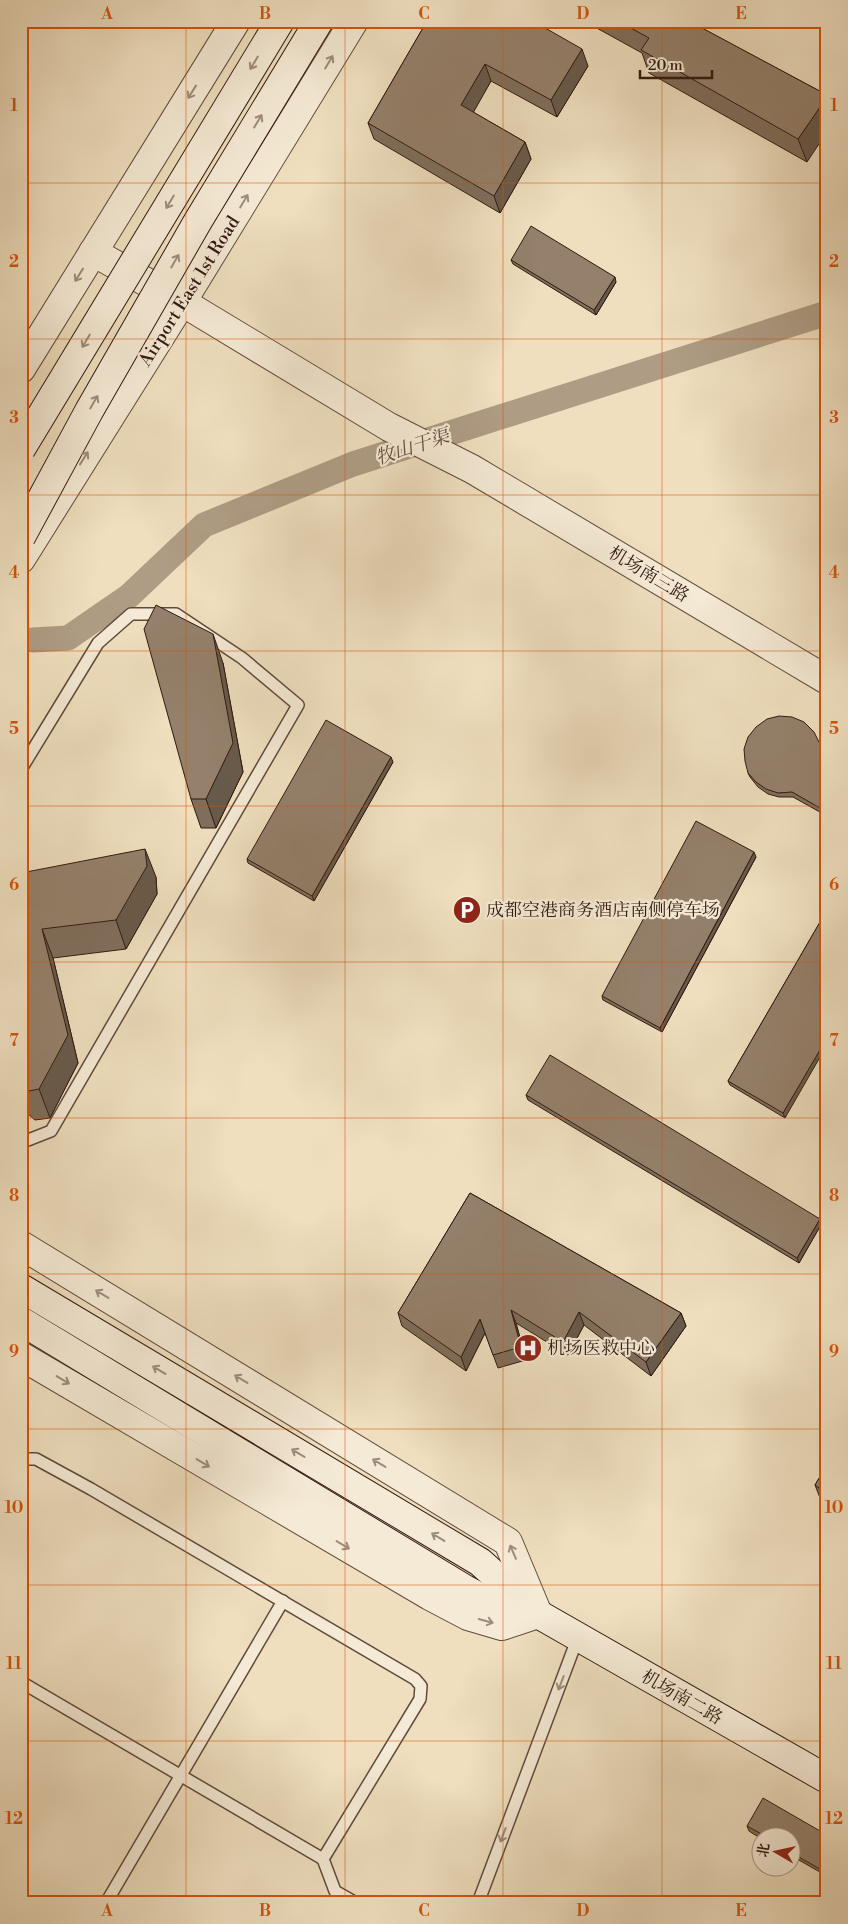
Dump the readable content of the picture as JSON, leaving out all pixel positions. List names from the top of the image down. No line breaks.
{"streets":{"street":["Airport East 1st Road","机场南三路","机场南二路"]},"crossings":[["Airport East 1st Road","机场南三路"]],"water":["牧山干渠"],"places":{"parking":["成都空港商务酒店南侧停车场"],"hospital":["机场医救中心"]},"scale_bar":"20 m","north":"left","grid":{"columns":["A","B","C","D","E"],"rows":["1","2","3","4","5","6","7","8","9","10","11","12"]}}
